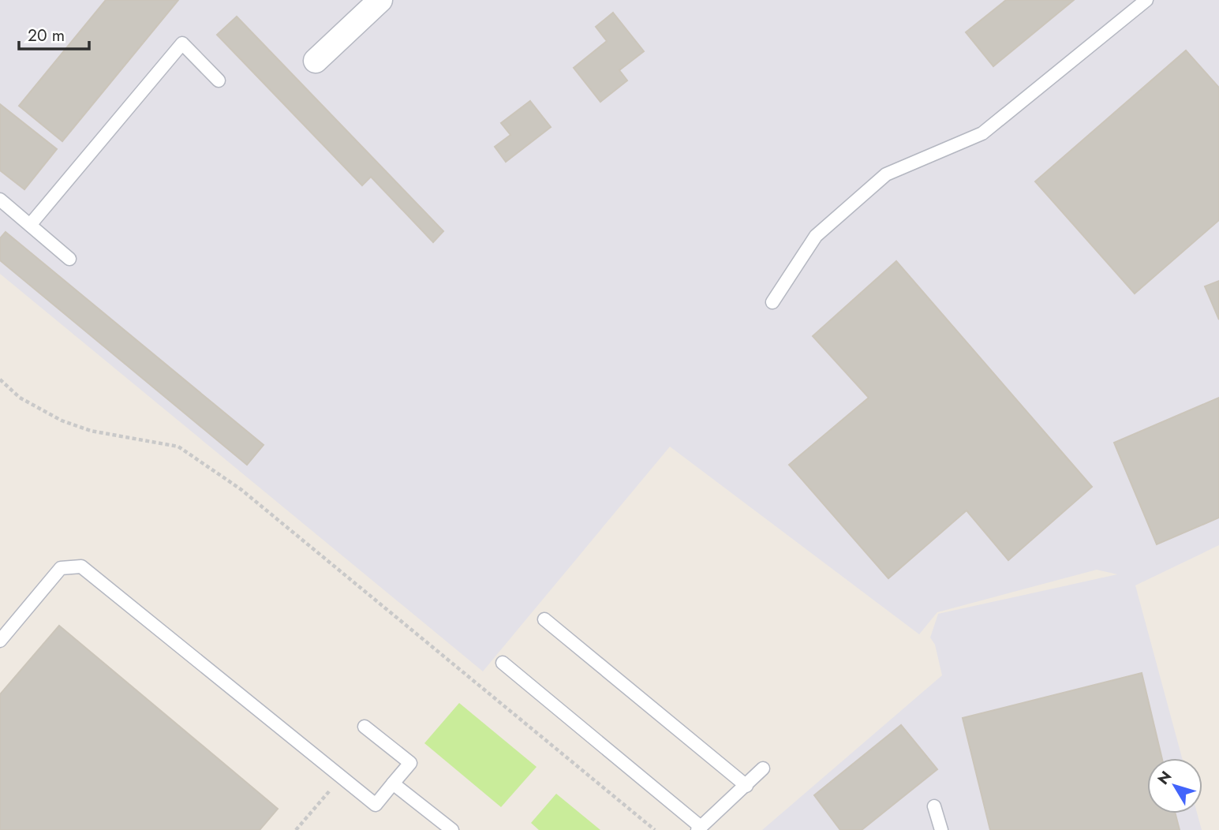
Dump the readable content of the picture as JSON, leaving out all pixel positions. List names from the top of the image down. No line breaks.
{"scale_bar":"20 m","north":"top left"}
